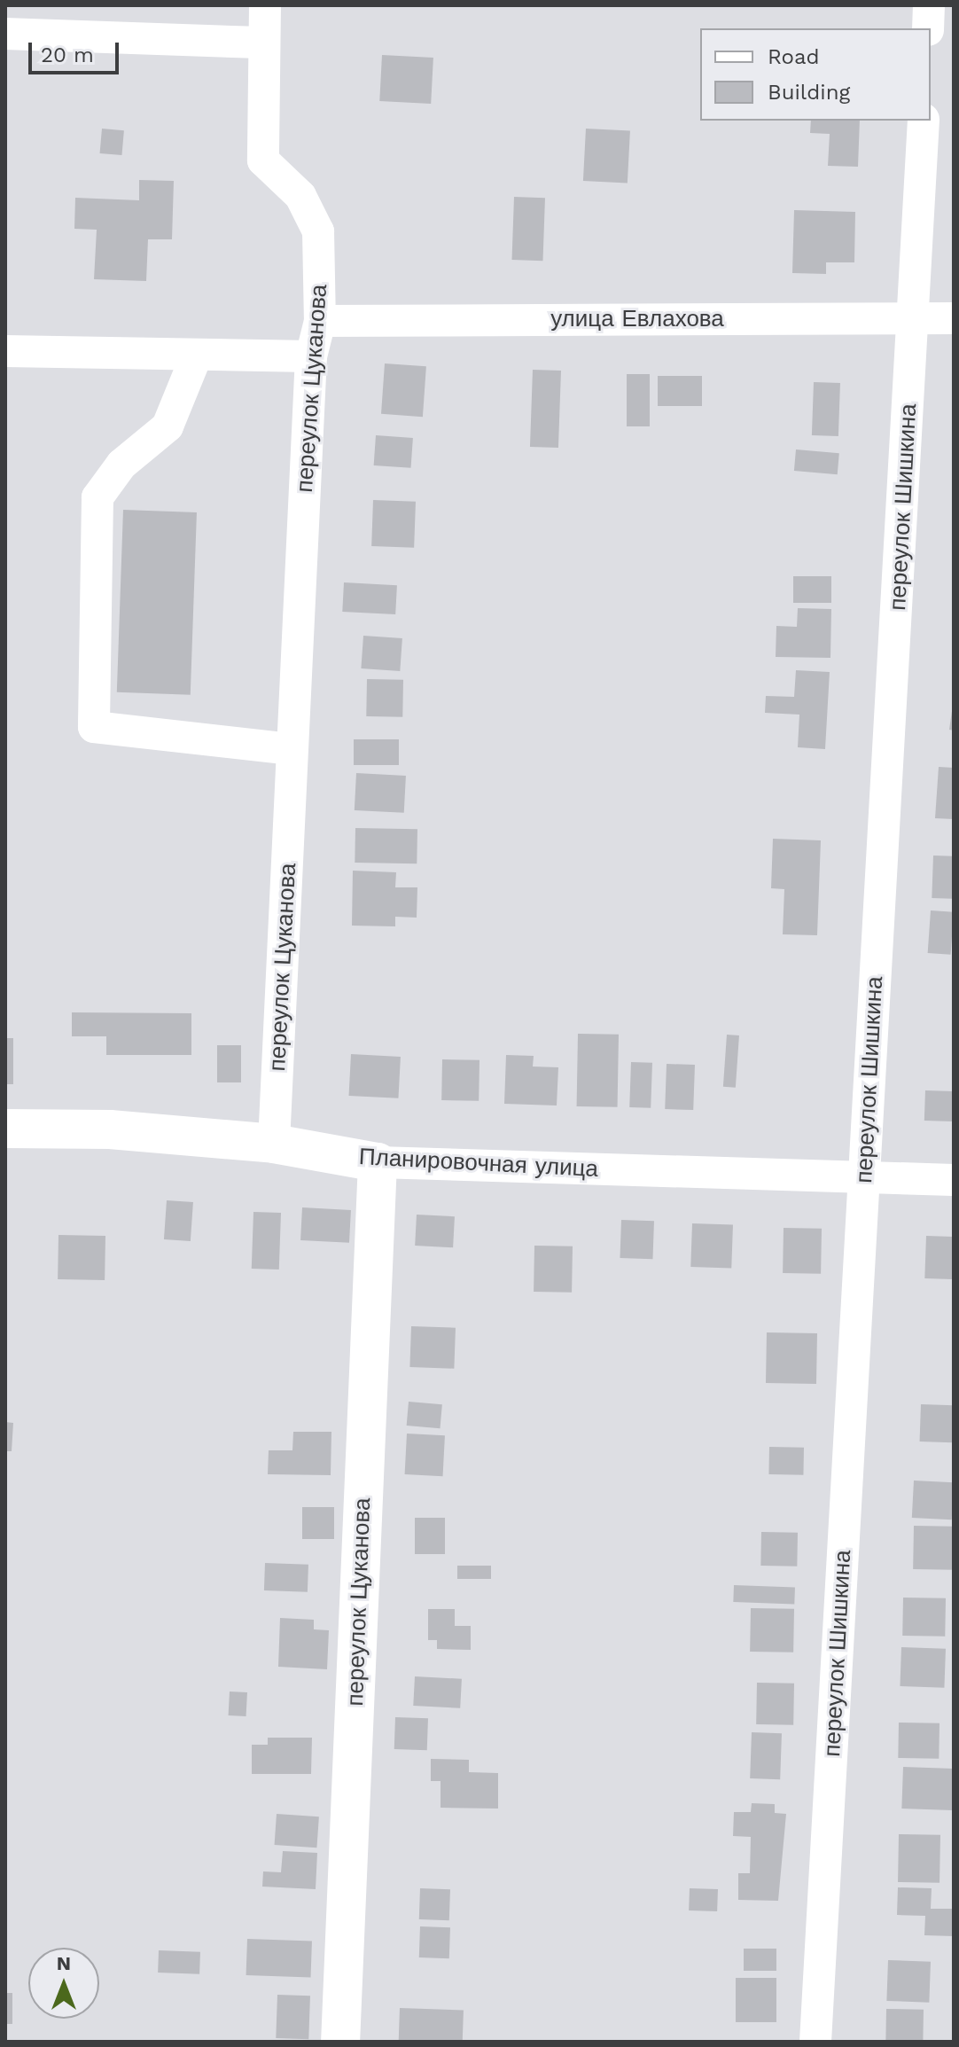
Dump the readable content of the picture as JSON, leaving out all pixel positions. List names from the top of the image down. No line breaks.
{"streets":{"main road":["переулок Цуканова","Планировочная улица"],"street":["улица Евлахова","переулок Шишкина"]},"crossings":[["улица Евлахова","переулок Цуканова"],["улица Евлахова","переулок Шишкина"],["переулок Цуканова","Планировочная улица"],["переулок Шишкина","Планировочная улица"]],"legend":["Road","Building"],"scale_bar":"20 m","north":"top"}
